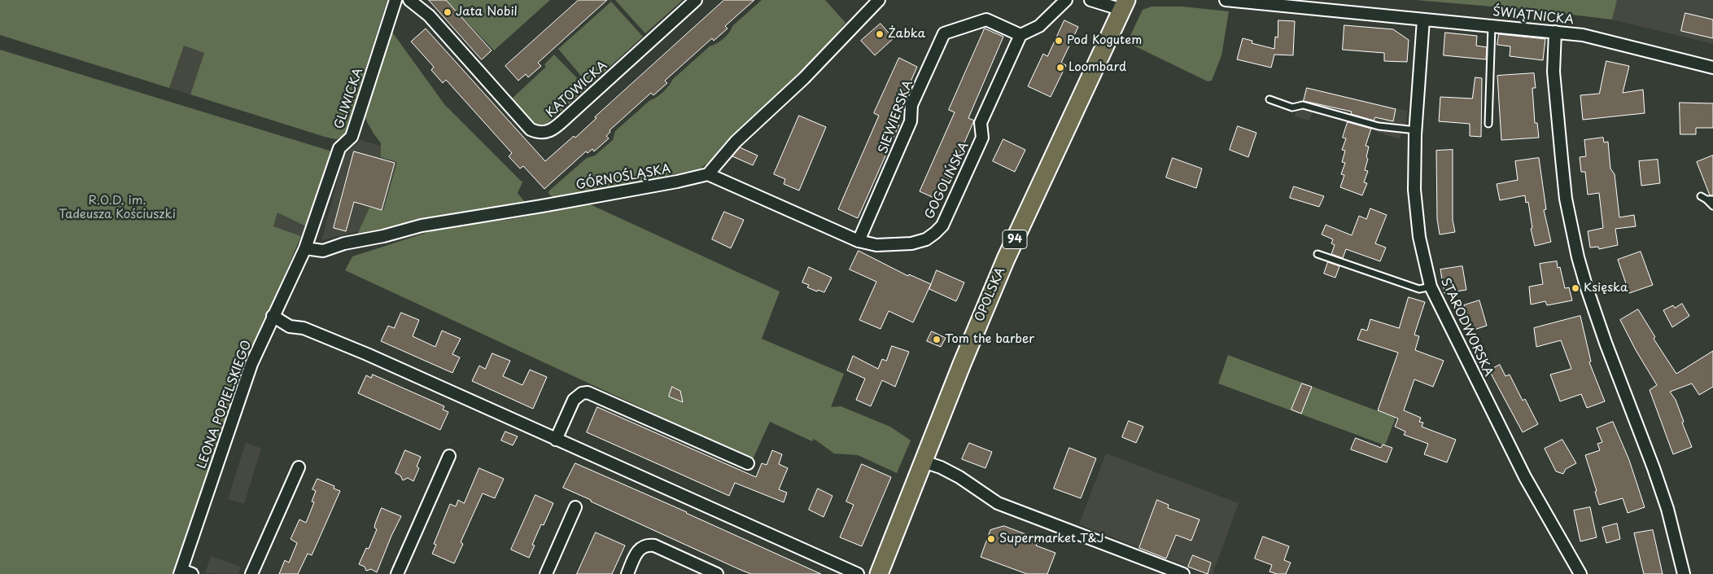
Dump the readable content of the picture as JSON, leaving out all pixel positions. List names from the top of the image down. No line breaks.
{"streets":{"main road":["94","OPOLSKA"],"street":["ŚWIĄTNICKA","KATOWICKA","GLIWICKA","SIEWIERSKA","GÓRNOŚLĄSKA","GOGOLIŃSKA","STARODWORSKA","LEONA POPIELSKIEGO"]},"crossings":[["ŚWIĄTNICKA","STARODWORSKA"],["GLIWICKA","GÓRNOŚLĄSKA"],["GLIWICKA","LEONA POPIELSKIEGO"],["SIEWIERSKA","GOGOLIŃSKA"],["GÓRNOŚLĄSKA","GOGOLIŃSKA"],["GÓRNOŚLĄSKA","LEONA POPIELSKIEGO"]],"parks":["R.O.D. im. Tadeusza Kościuszki"],"places":["Jata Nobil","Żabka","Pod Kogutem","Loombard","Księska","Tom the barber","Supermarket T&J"]}
